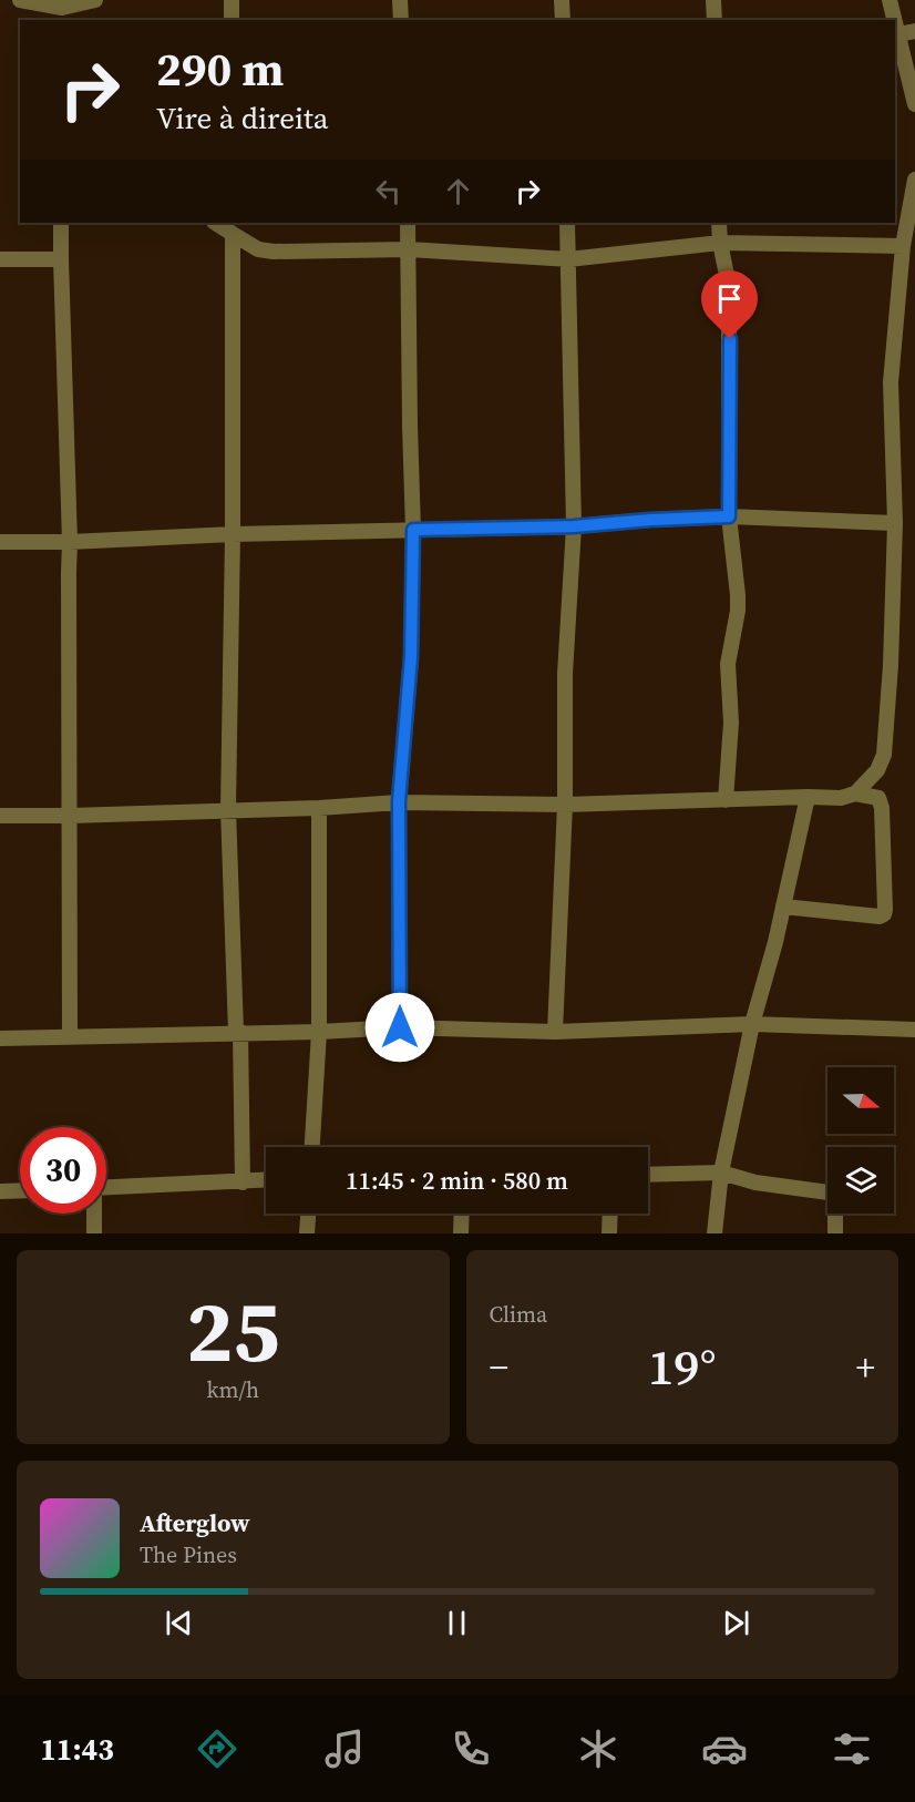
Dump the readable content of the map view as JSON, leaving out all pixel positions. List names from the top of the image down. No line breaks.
{"north":"right","page":{"turn":["290 m","Vire à direita"],"limit":"30","trip":"11:45 · 2 min · 580 m","tile":[["25","km/h"],"Clima"],"heat":["−","19°","+"],"song":["Afterglow","The Pines"],"tabs":"11:43"}}
